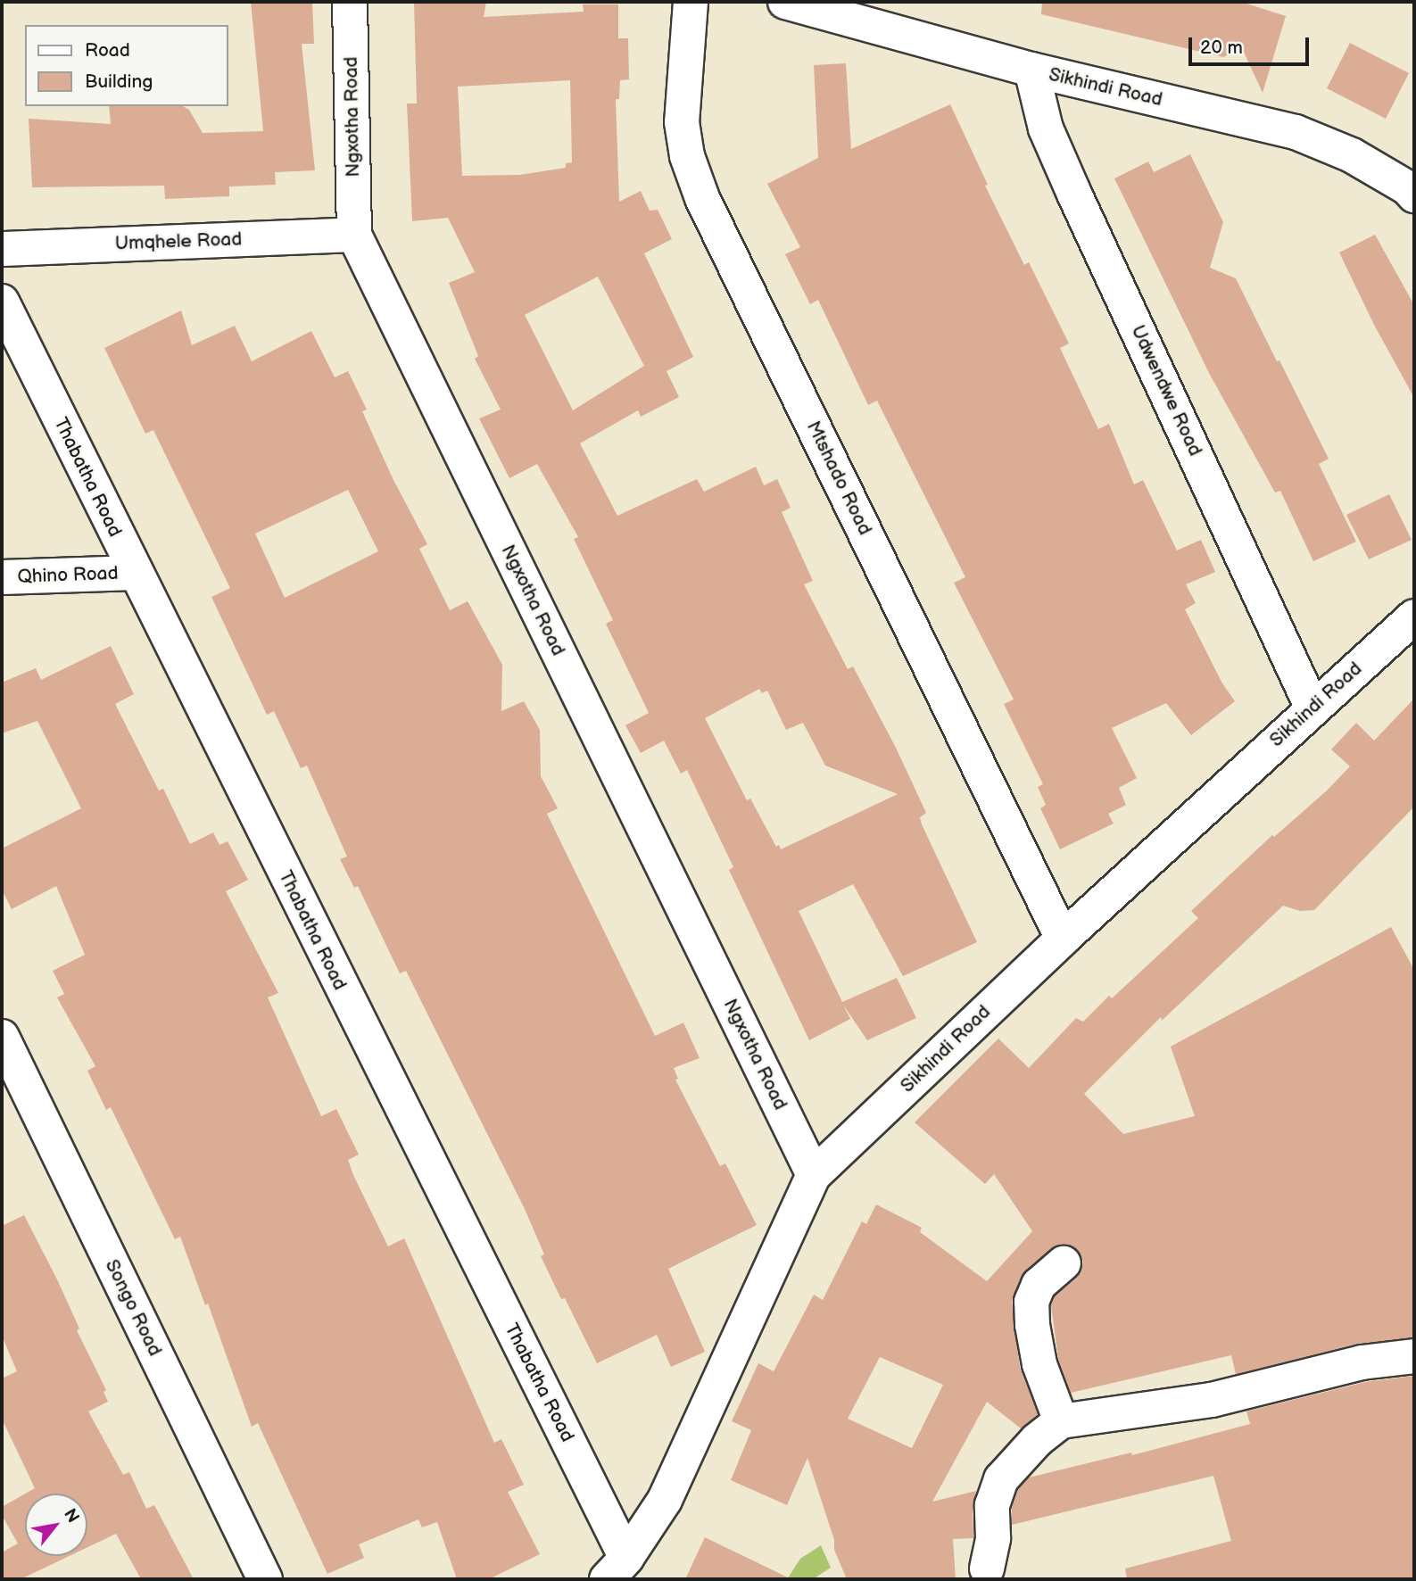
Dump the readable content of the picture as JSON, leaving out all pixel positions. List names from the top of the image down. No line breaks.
{"streets":{"street":["Sikhindi Road","Ngxotha Road","Umqhele Road","Udwendwe Road","Thabatha Road","Mtshado Road","Qhino Road","Songo Road"]},"crossings":[["Sikhindi Road","Ngxotha Road"],["Sikhindi Road","Udwendwe Road"],["Sikhindi Road","Thabatha Road"],["Sikhindi Road","Mtshado Road"],["Ngxotha Road","Umqhele Road"],["Thabatha Road","Qhino Road"]],"legend":["Road","Building"],"scale_bar":"20 m","north":"top right"}
